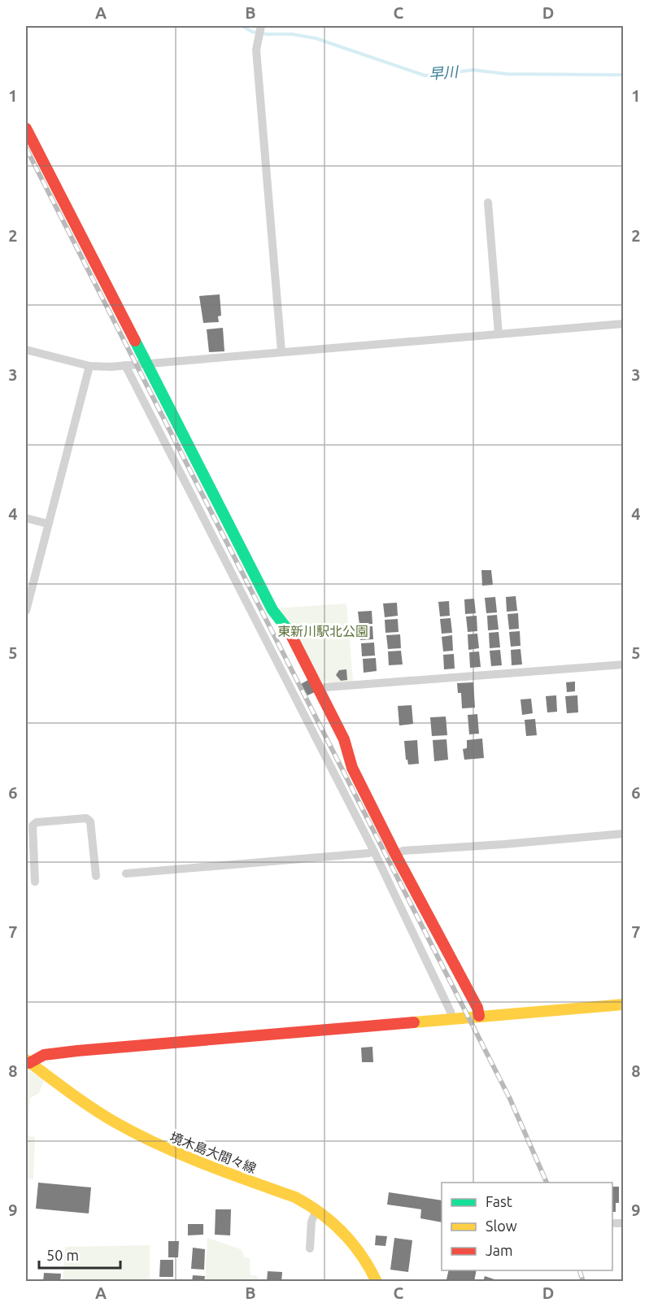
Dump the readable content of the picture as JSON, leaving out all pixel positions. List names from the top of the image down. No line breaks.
{"streets":{"street":["境木島大間々線"]},"water":["早川"],"parks":["東新川駅北公園"],"legend":["Fast","Slow","Jam"],"scale_bar":"50 m","grid":{"columns":["A","B","C","D"],"rows":["1","2","3","4","5","6","7","8","9"]}}
